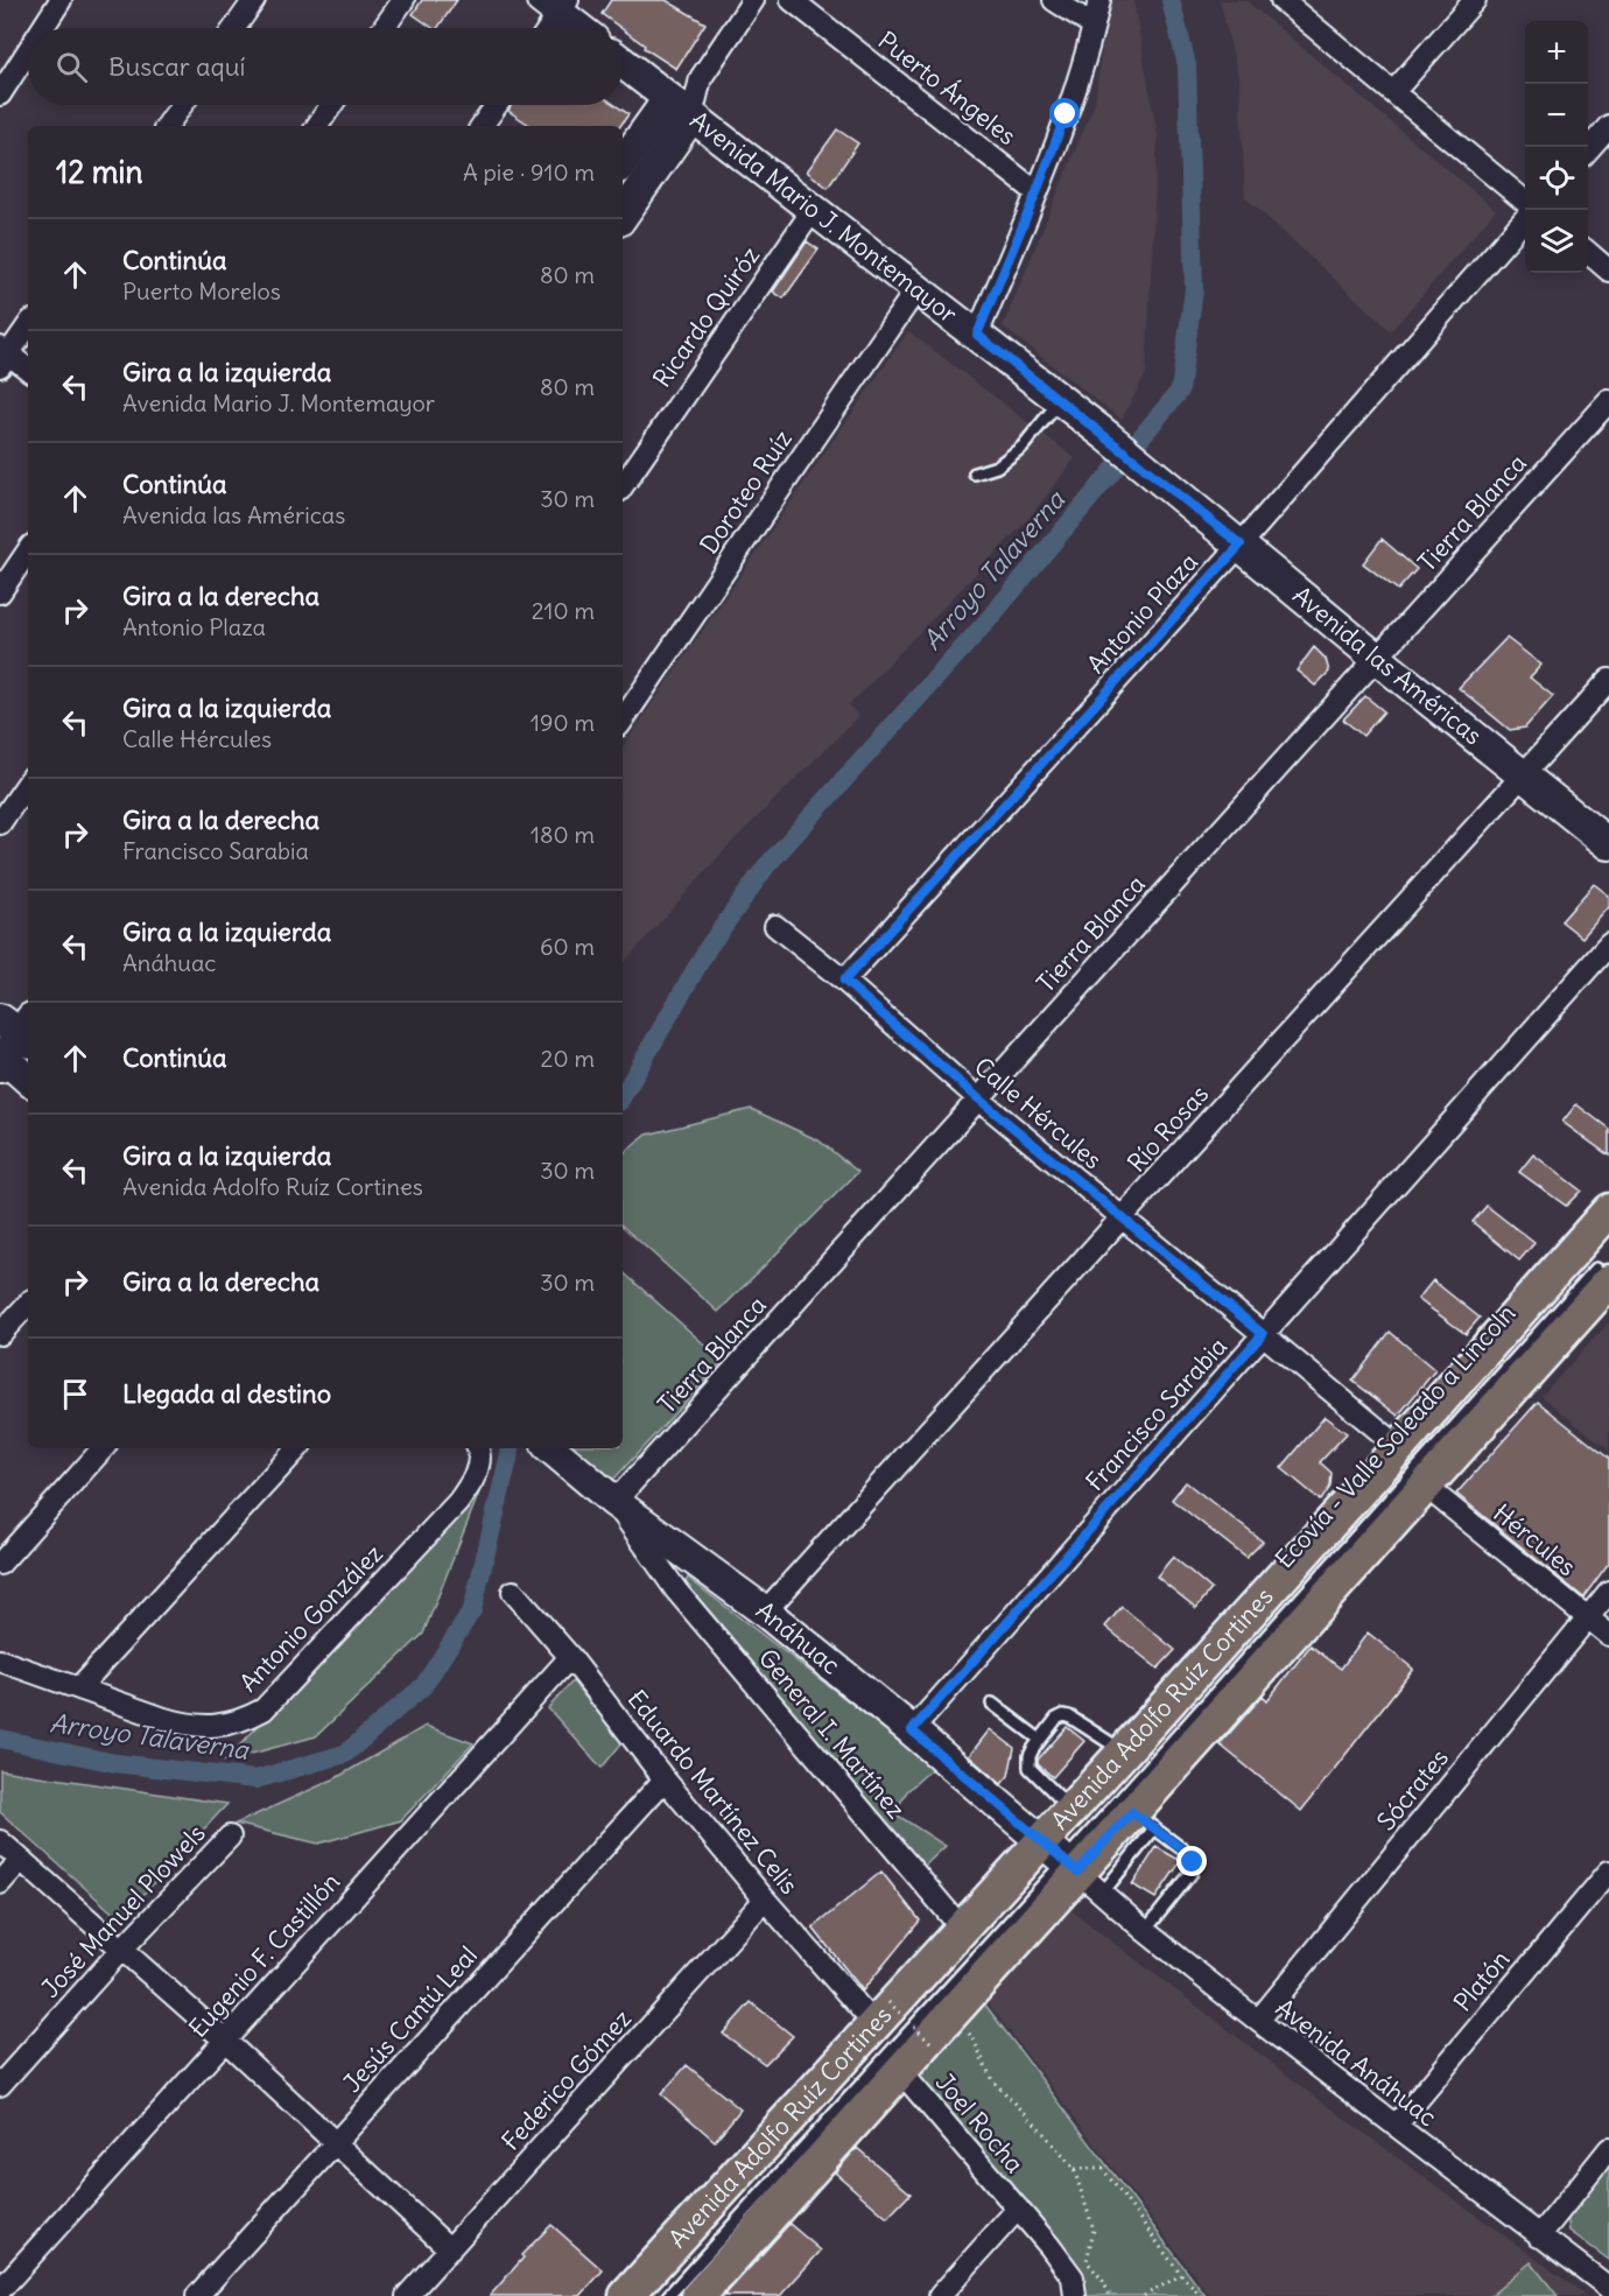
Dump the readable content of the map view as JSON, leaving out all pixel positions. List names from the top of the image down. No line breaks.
{"streets":{"main road":["Avenida Mario J. Montemayor","Avenida las Américas","Anáhuac","Avenida Adolfo Ruíz Cortines"],"street":["Puerto Ángeles","Ricardo Quiróz","Doroteo Ruíz","Tierra Blanca","Antonio Plaza","Calle Hércules","Río Rosas","Francisco Sarabia","Hércules","Antonio González","General I. Martínez","Sócrates","Eduardo Martínez Celis","José Manuel Plowels","Eugenio F. Castillón","Platón","Jesús Cantú Leal","Avenida Anáhuac","Federico Gómez","Joel Rocha"]},"crossings":[["Avenida Mario J. Montemayor","Ricardo Quiróz"],["Avenida Mario J. Montemayor","Doroteo Ruíz"],["Avenida Mario J. Montemayor","Avenida las Américas"],["Tierra Blanca","Avenida las Américas"],["Tierra Blanca","Calle Hércules"],["Tierra Blanca","Anáhuac"],["Tierra Blanca","General I. Martínez"],["Antonio Plaza","Avenida las Américas"],["Antonio Plaza","Calle Hércules"],["Avenida las Américas","Río Rosas"],["Calle Hércules","Río Rosas"],["Calle Hércules","Francisco Sarabia"],["Calle Hércules","Avenida Adolfo Ruíz Cortines"],["Río Rosas","Anáhuac"],["Francisco Sarabia","Anáhuac"],["Hércules","Avenida Adolfo Ruíz Cortines"],["Hércules","Sócrates"],["Anáhuac","Avenida Adolfo Ruíz Cortines"],["Anáhuac","General I. Martínez"],["Anáhuac","Avenida Anáhuac"],["Avenida Adolfo Ruíz Cortines","General I. Martínez"],["Avenida Adolfo Ruíz Cortines","Eduardo Martínez Celis"],["Avenida Adolfo Ruíz Cortines","Avenida Anáhuac"],["Avenida Adolfo Ruíz Cortines","Joel Rocha"],["Sócrates","Avenida Anáhuac"],["Eduardo Martínez Celis","Eugenio F. Castillón"],["Eduardo Martínez Celis","Jesús Cantú Leal"],["Eduardo Martínez Celis","Federico Gómez"],["Platón","Avenida Anáhuac"]],"water":["Arroyo Talaverna"],"page":{"map_buttons":["+","−"],"search":"Buscar aquí","heading":["12 min","A pie · 910 m"],"list":[["Continúa","Puerto Morelos","80 m"],["Gira a la izquierda","Avenida Mario J. Montemayor","80 m"],["Continúa","Avenida las Américas","30 m"],["Gira a la derecha","Antonio Plaza","210 m"],["Gira a la izquierda","Calle Hércules","190 m"],["Gira a la derecha","Francisco Sarabia","180 m"],["Gira a la izquierda","Anáhuac","60 m"],["Continúa","20 m"],["Gira a la izquierda","Avenida Adolfo Ruíz Cortines","30 m"],["Gira a la derecha","30 m"],"Llegada al destino"]}}
